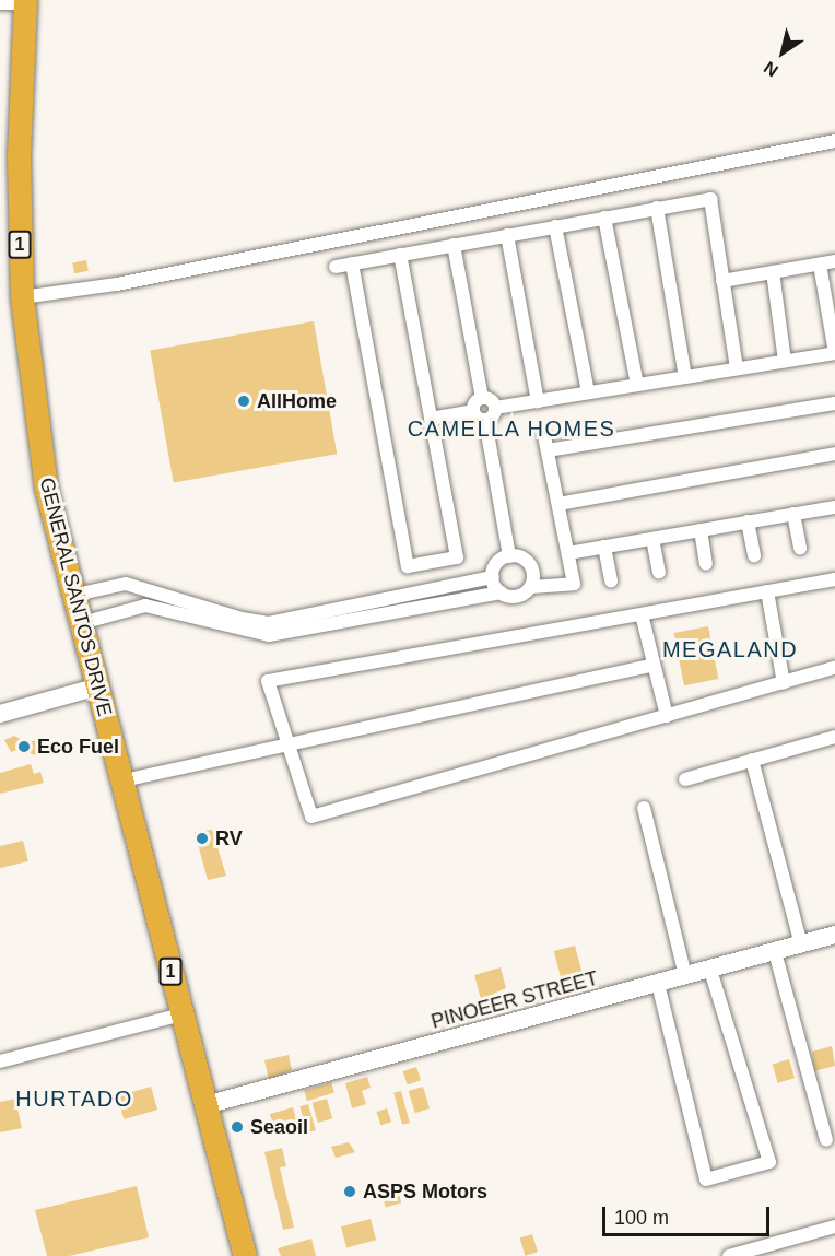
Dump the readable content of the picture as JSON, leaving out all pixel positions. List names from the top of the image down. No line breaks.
{"streets":{"highway":["1","GENERAL SANTOS DRIVE"],"main road":["PINOEER STREET"]},"crossings":[["GENERAL SANTOS DRIVE","PINOEER STREET"]],"districts":["CAMELLA HOMES","MEGALAND","HURTADO"],"places":["AllHome","Eco Fuel","RV","Seaoil","ASPS Motors"],"scale_bar":"100 m","north":"bottom left"}
